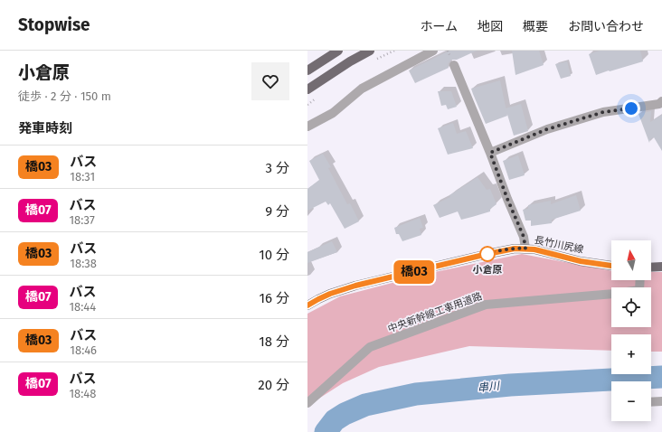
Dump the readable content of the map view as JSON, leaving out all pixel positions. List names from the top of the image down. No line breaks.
{"streets":{"main road":["長竹川尻線"],"street":["中央新幹線工事用道路"]},"water":["串川"],"places":["小倉原"],"lines":["bus line 橋03"],"north":"top","page":{"header":"Stopwise","nav":["ホーム","地図","概要","お問い合わせ"],"heading":[["小倉原","徒歩 · 2 分 · 150 m"],"発車時刻"],"on_map":"橋03","list":[{"mark":"橋03","name":"バス","note":"18:31","value":"3 分"},{"mark":"橋07","name":"バス","note":"18:37","value":"9 分"},{"mark":"橋03","name":"バス","note":"18:38","value":"10 分"},{"mark":"橋07","name":"バス","note":"18:44","value":"16 分"},{"mark":"橋03","name":"バス","note":"18:46","value":"18 分"},{"mark":"橋07","name":"バス","note":"18:48","value":"20 分"}],"map_buttons":["+","−"]}}
